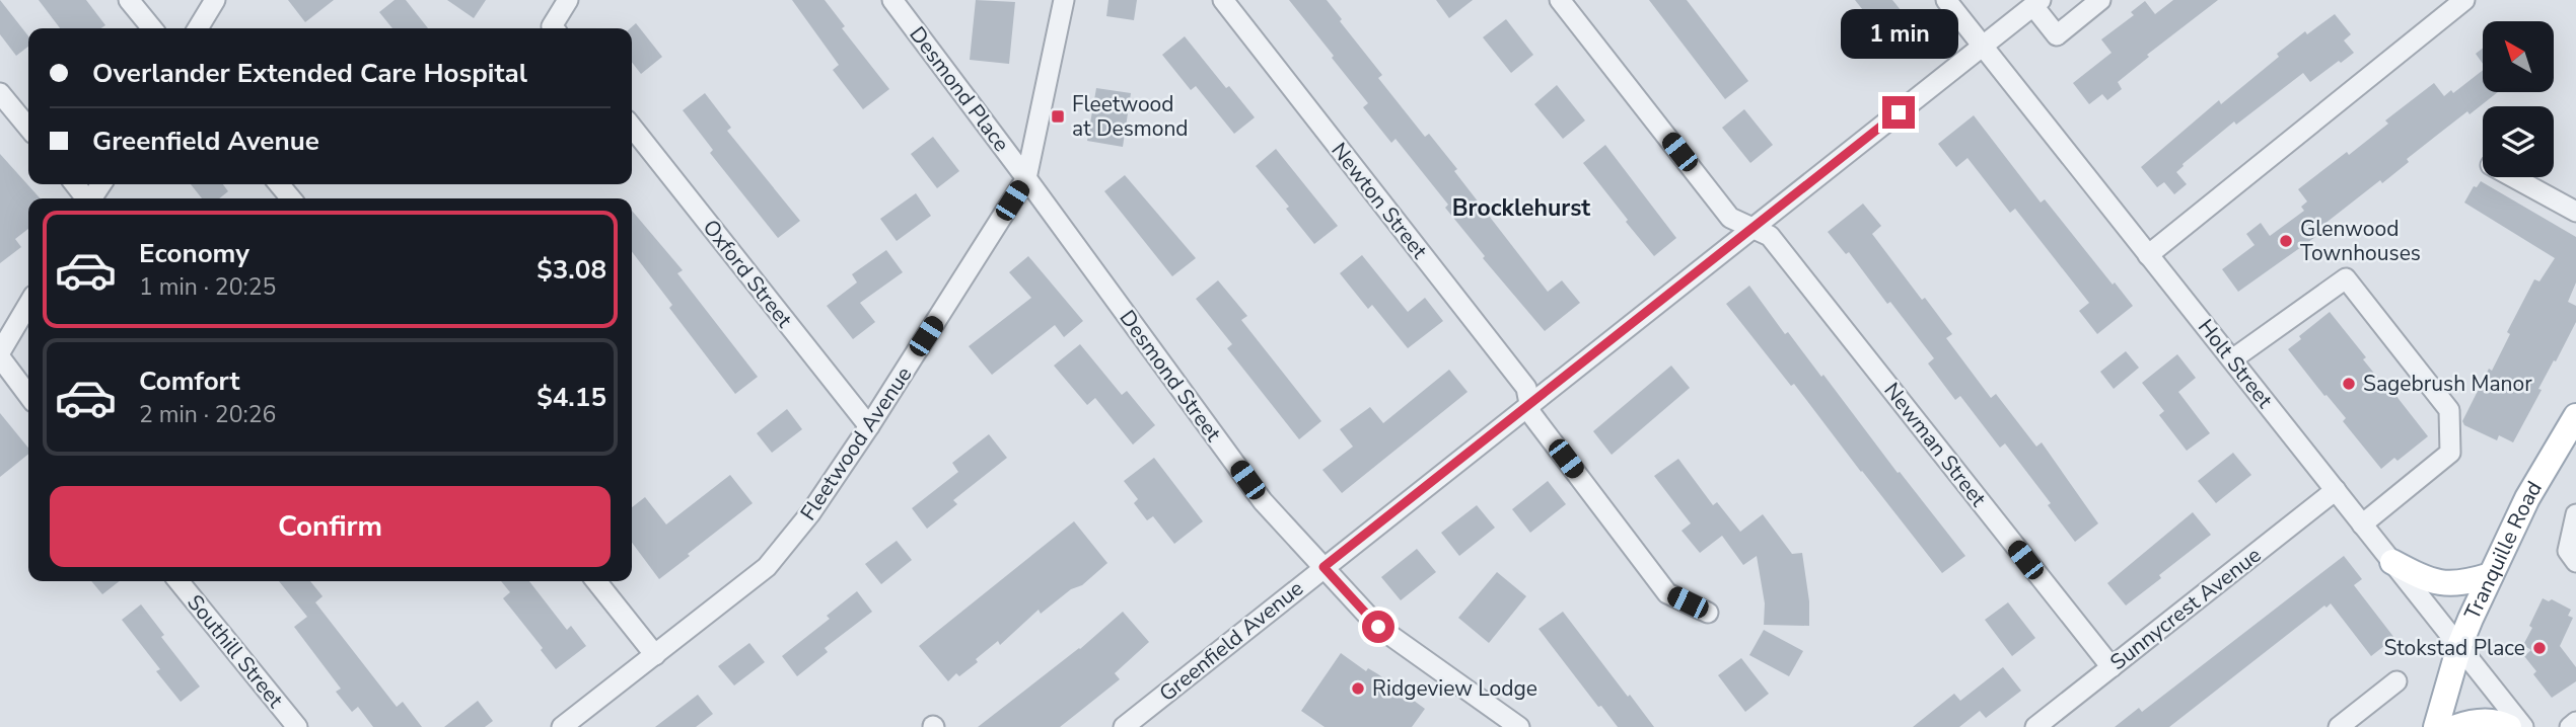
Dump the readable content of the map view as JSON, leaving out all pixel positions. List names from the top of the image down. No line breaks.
{"streets":{"main road":["Tranquille Road"],"street":["Desmond Place","Newton Street","Oxford Street","Holt Street","Desmond Street","Fleetwood Avenue","Newman Street","Sunnycrest Avenue","Greenfield Avenue","Southill Street"]},"crossings":[["Desmond Place","Desmond Street"],["Desmond Place","Fleetwood Avenue"],["Newton Street","Greenfield Avenue"],["Oxford Street","Fleetwood Avenue"],["Holt Street","Tranquille Road"],["Holt Street","Sunnycrest Avenue"],["Holt Street","Greenfield Avenue"],["Desmond Street","Fleetwood Avenue"],["Desmond Street","Greenfield Avenue"],["Newman Street","Sunnycrest Avenue"],["Newman Street","Greenfield Avenue"]],"districts":["Brocklehurst"],"places":{"transit":["Fleetwood at Desmond"],"other":["Glenwood Townhouses","Sagebrush Manor","Stokstad Place","Ridgeview Lodge"]},"north":"top left","page":{"bubble":"1 min","banner":["Overlander Extended Care Hospital","Greenfield Avenue"],"list":[{"name":"Economy","note":"1 min · 20:25","value":"$3.08"},{"name":"Comfort","note":"2 min · 20:26","value":"$4.15"}],"buttons":"Confirm"}}
